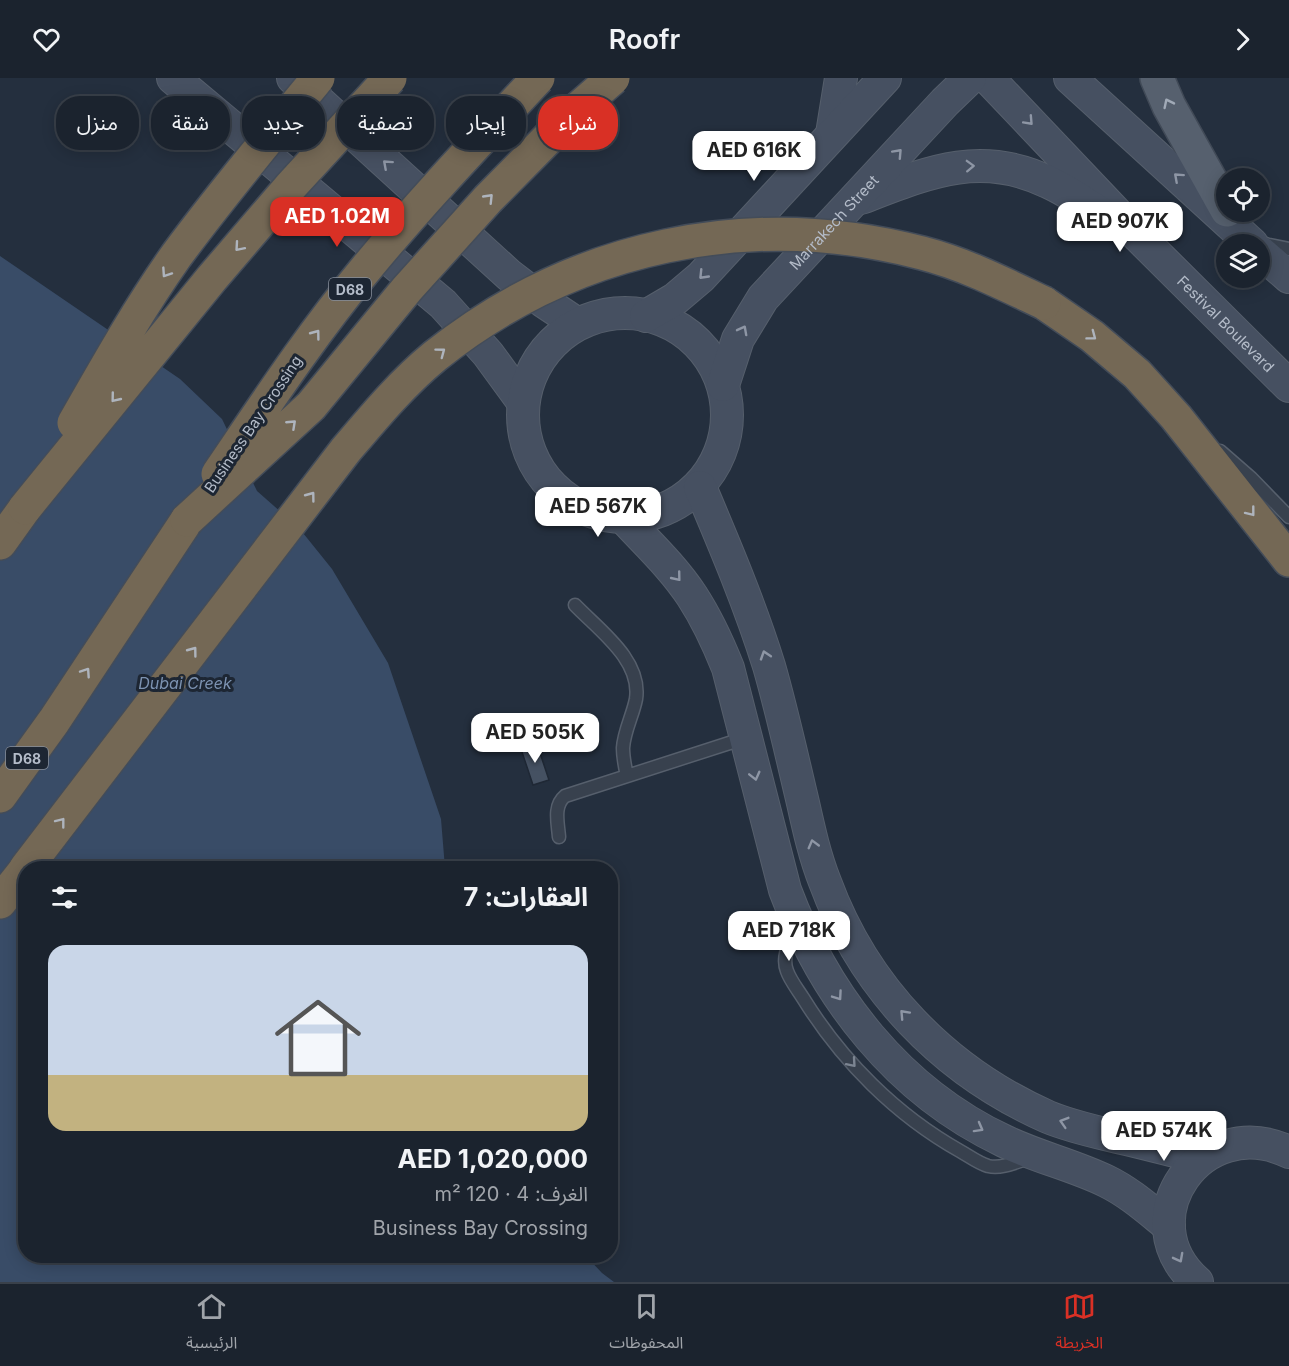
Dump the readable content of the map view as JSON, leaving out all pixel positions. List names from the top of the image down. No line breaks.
{"streets":{"highway":["D68","Business Bay Crossing"],"street":["Marrakech Street","Festival Boulevard"]},"water":["Dubai Creek"],"page":{"header":"Roofr","chip":["شراء","إيجار","تصفية","جديد","شقة","منزل"],"price":["AED 616K","AED 1.02M","AED 907K","AED 567K","AED 505K","AED 718K","AED 574K"],"heading":"العقارات: 7","list":[{"name":"AED 1,020,000","note":"الغرف: 4 · 120 m² · Business Bay Crossing"}],"tabs":["الخريطة","المحفوظات","الرئيسية"]}}
